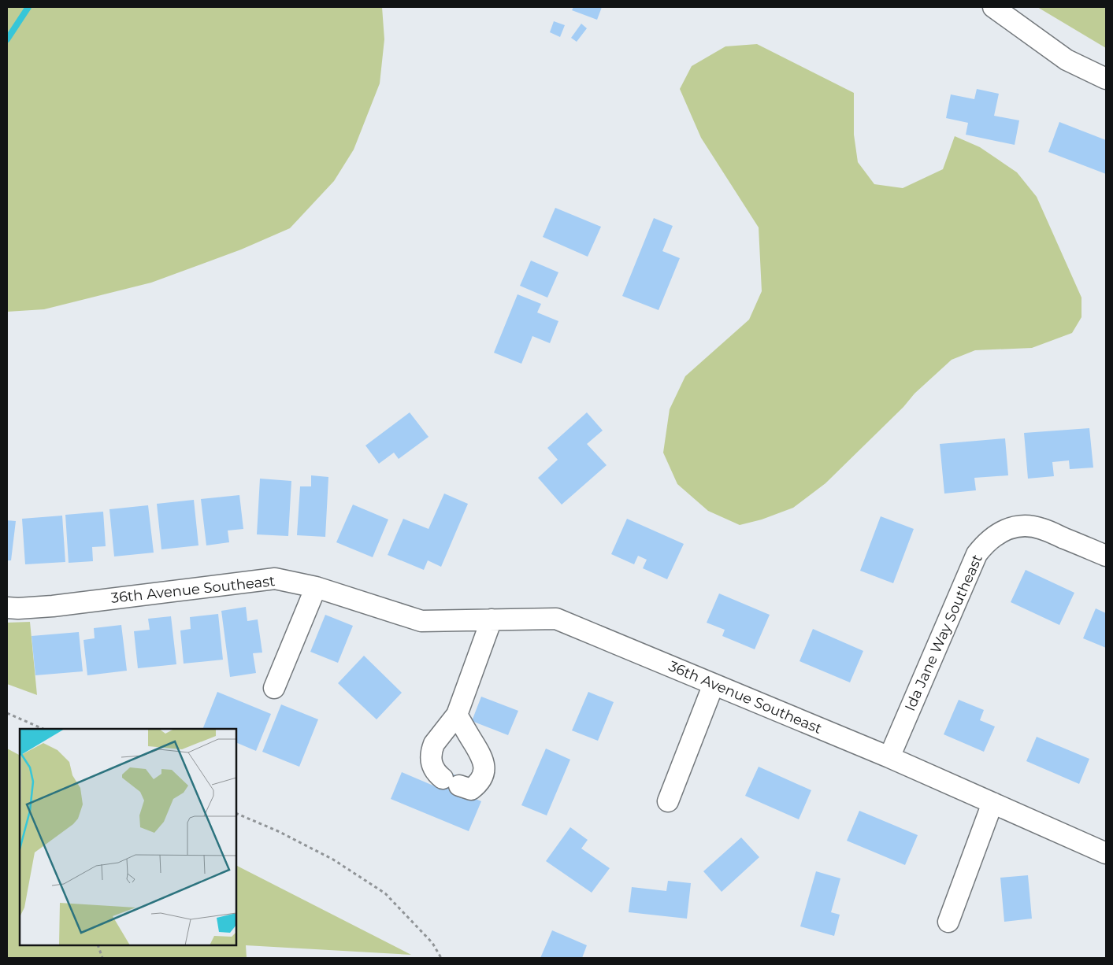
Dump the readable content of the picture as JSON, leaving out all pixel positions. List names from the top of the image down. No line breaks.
{"streets":{"street":["36th Avenue Southeast","Ida Jane Way Southeast"]},"crossings":[["36th Avenue Southeast","Ida Jane Way Southeast"]]}
